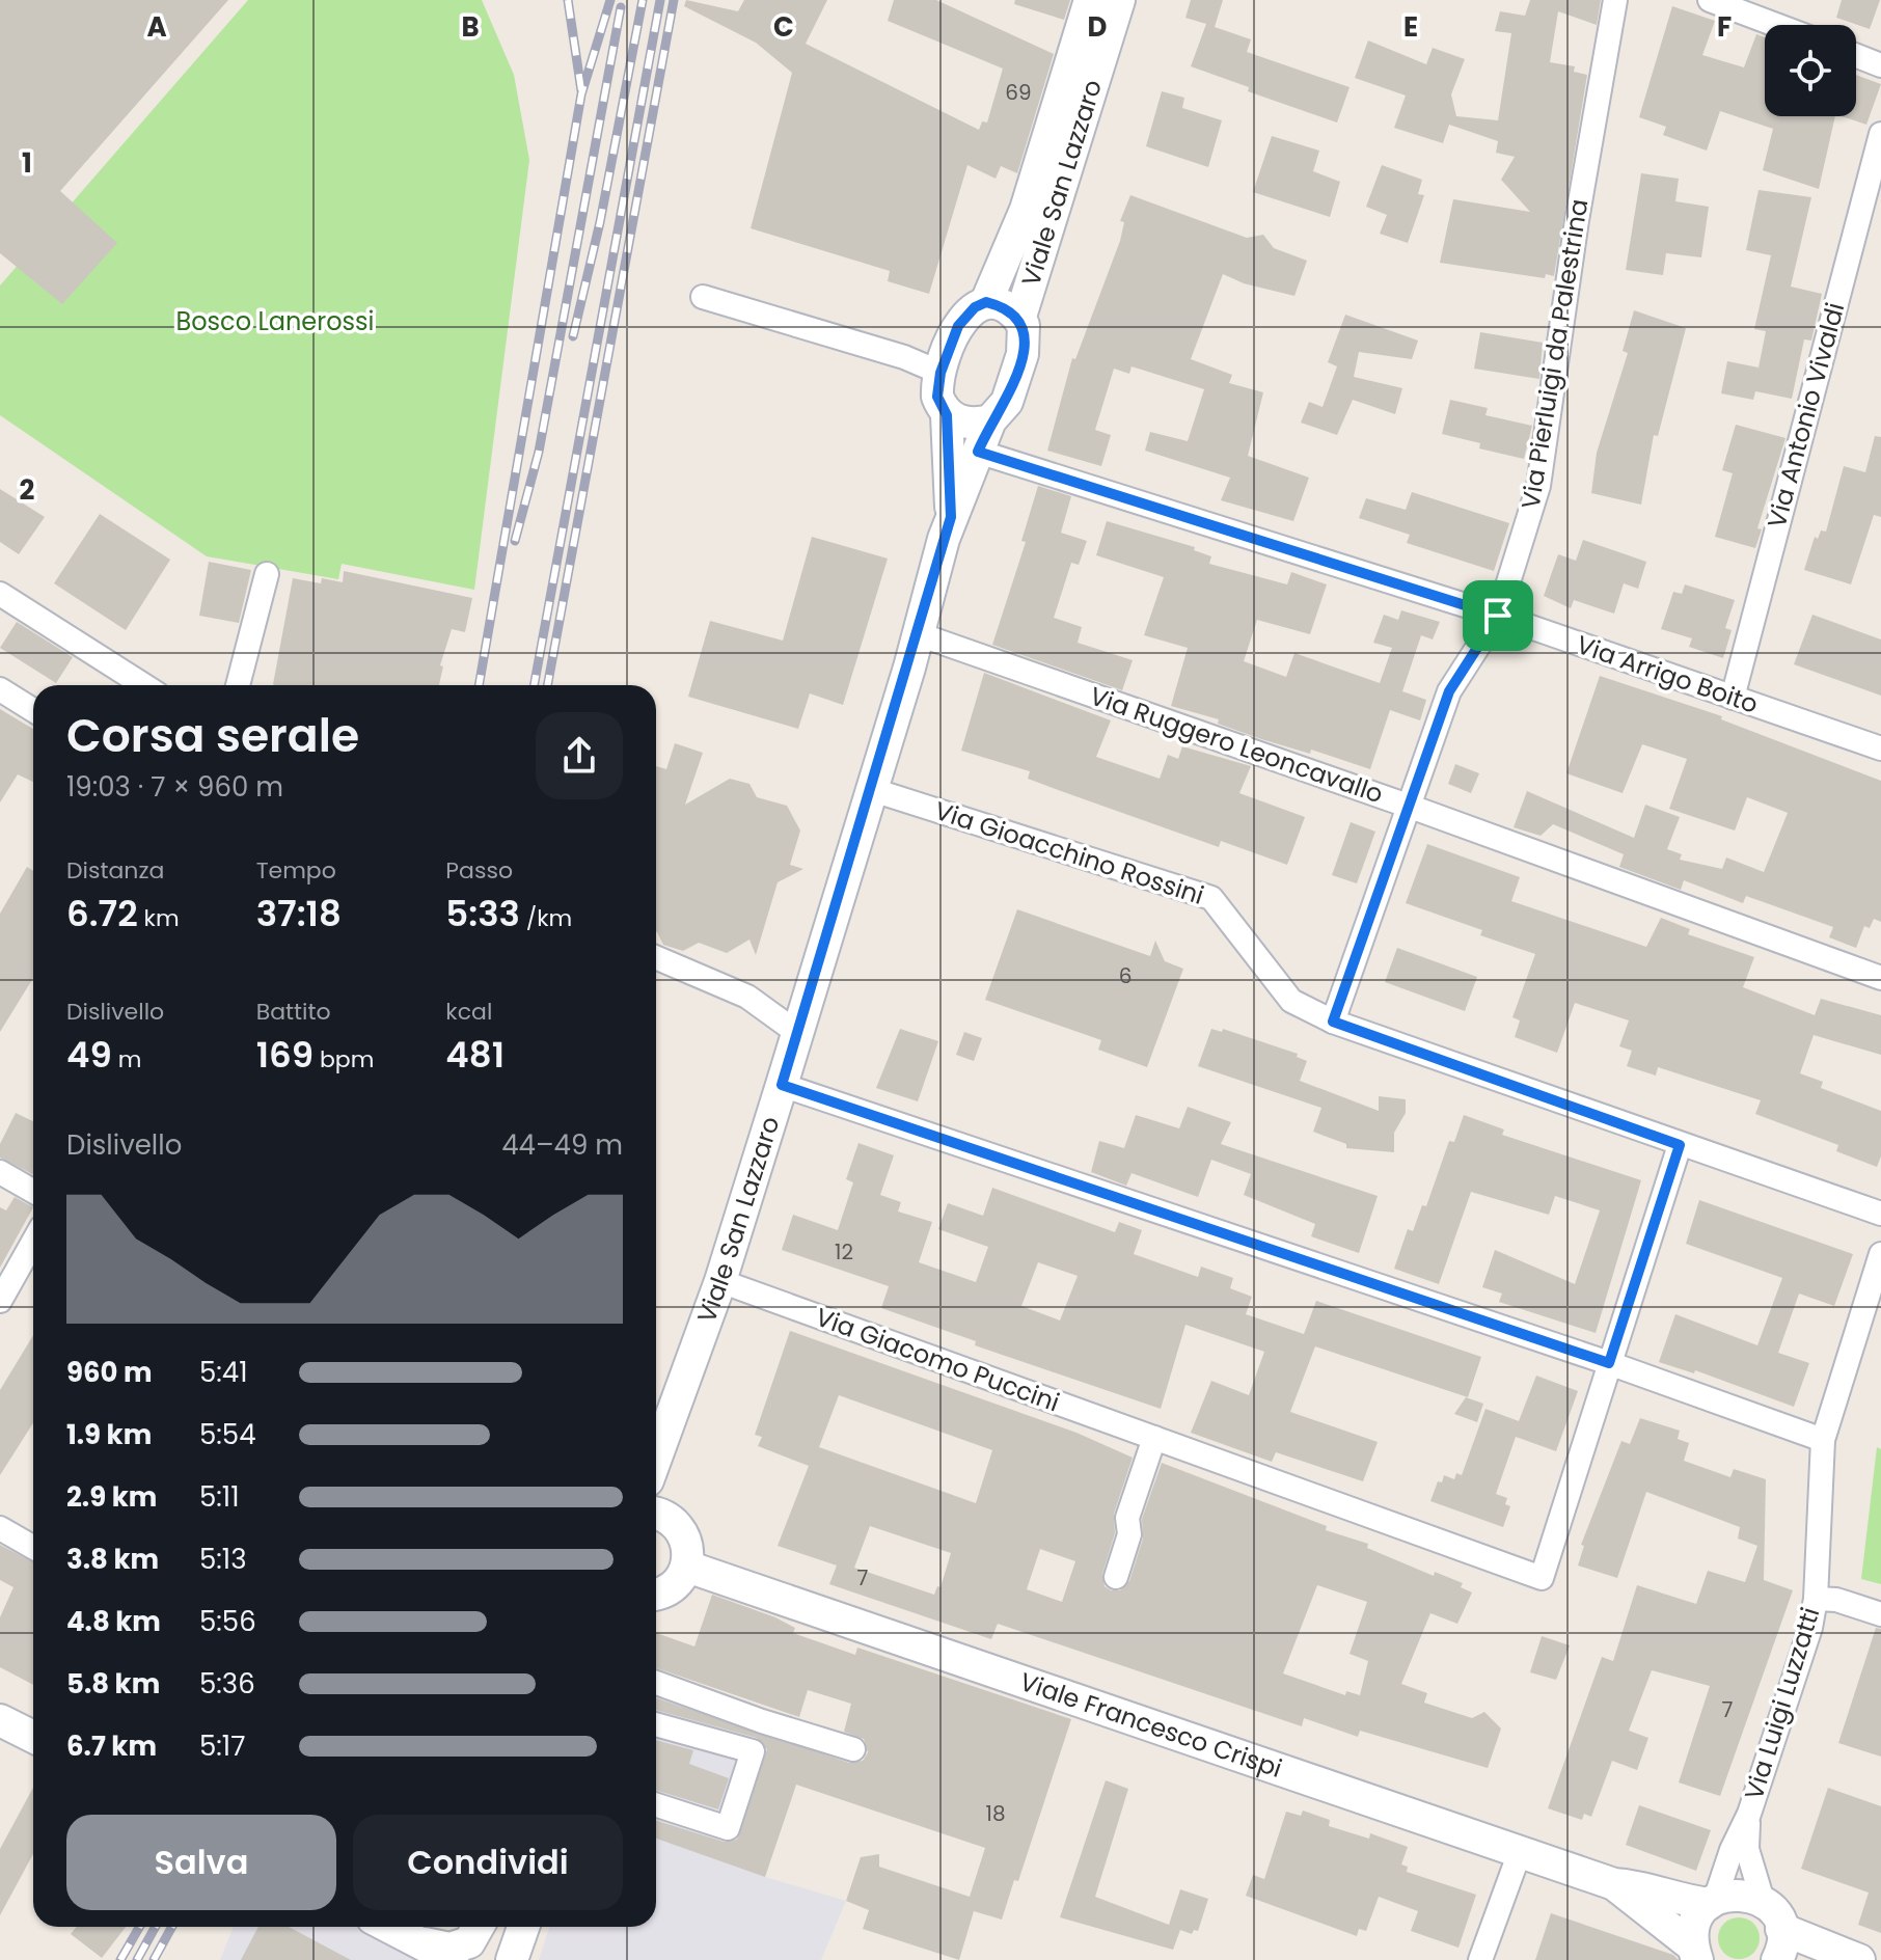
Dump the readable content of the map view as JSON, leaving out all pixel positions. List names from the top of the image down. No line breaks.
{"streets":{"main road":["Viale San Lazzaro","Viale Francesco Crispi"],"street":["Via Pierluigi da Palestrina","Via Antonio Vivaldi","Via Arrigo Boito","Via Ruggero Leoncavallo","Via Gioacchino Rossini","Via Giacomo Puccini","Via Luigi Luzzatti"]},"crossings":[["Viale San Lazzaro","Via Arrigo Boito"],["Viale San Lazzaro","Via Ruggero Leoncavallo"],["Viale San Lazzaro","Via Gioacchino Rossini"],["Viale San Lazzaro","Via Giacomo Puccini"],["Via Pierluigi da Palestrina","Via Arrigo Boito"],["Via Pierluigi da Palestrina","Via Ruggero Leoncavallo"],["Via Pierluigi da Palestrina","Via Gioacchino Rossini"],["Via Antonio Vivaldi","Via Arrigo Boito"],["Via Luigi Luzzatti","Viale Francesco Crispi"]],"parks":["Bosco Lanerossi"],"house_numbers":["69","6","12","7","7","18"],"page":{"heading":["Corsa serale","19:03 · 7 × 960 m"],"stats":[["Distanza","6.72 km"],["Tempo","37:18"],["Passo","5:33 /km"],["Dislivello","49 m"],["Battito","169 bpm"],["kcal","481"]],"chart":["Dislivello","44–49 m"],"list":[{"name":"960 m","note":"5:41"},{"name":"1.9 km","note":"5:54"},{"name":"2.9 km","note":"5:11"},{"name":"3.8 km","note":"5:13"},{"name":"4.8 km","note":"5:56"},{"name":"5.8 km","note":"5:36"},{"name":"6.7 km","note":"5:17"}],"buttons":["Salva","Condividi"]},"grid":{"columns":["A","B","C","D","E","F"],"rows":["1","2"]}}
